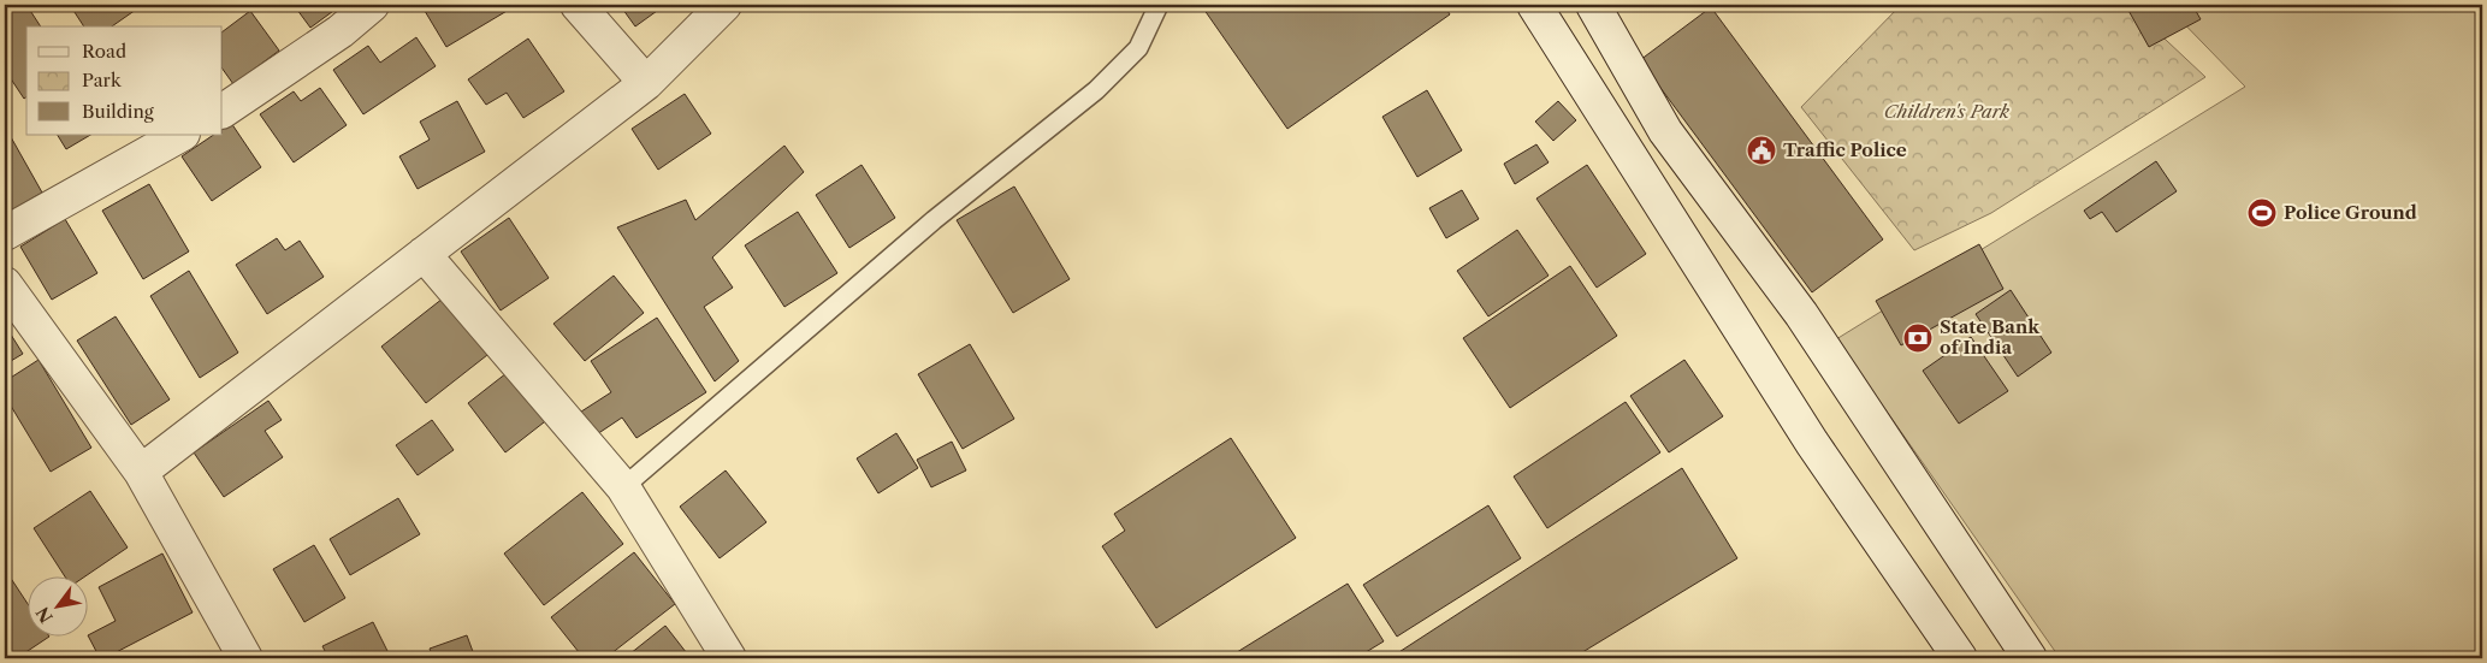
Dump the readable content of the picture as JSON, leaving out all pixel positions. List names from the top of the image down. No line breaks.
{"parks":["Children's Park"],"places":{"public building":["Traffic Police"],"sports":["Police Ground"],"bank":["State Bank of India"]},"legend":["Road","Park","Building"],"north":"bottom left"}
